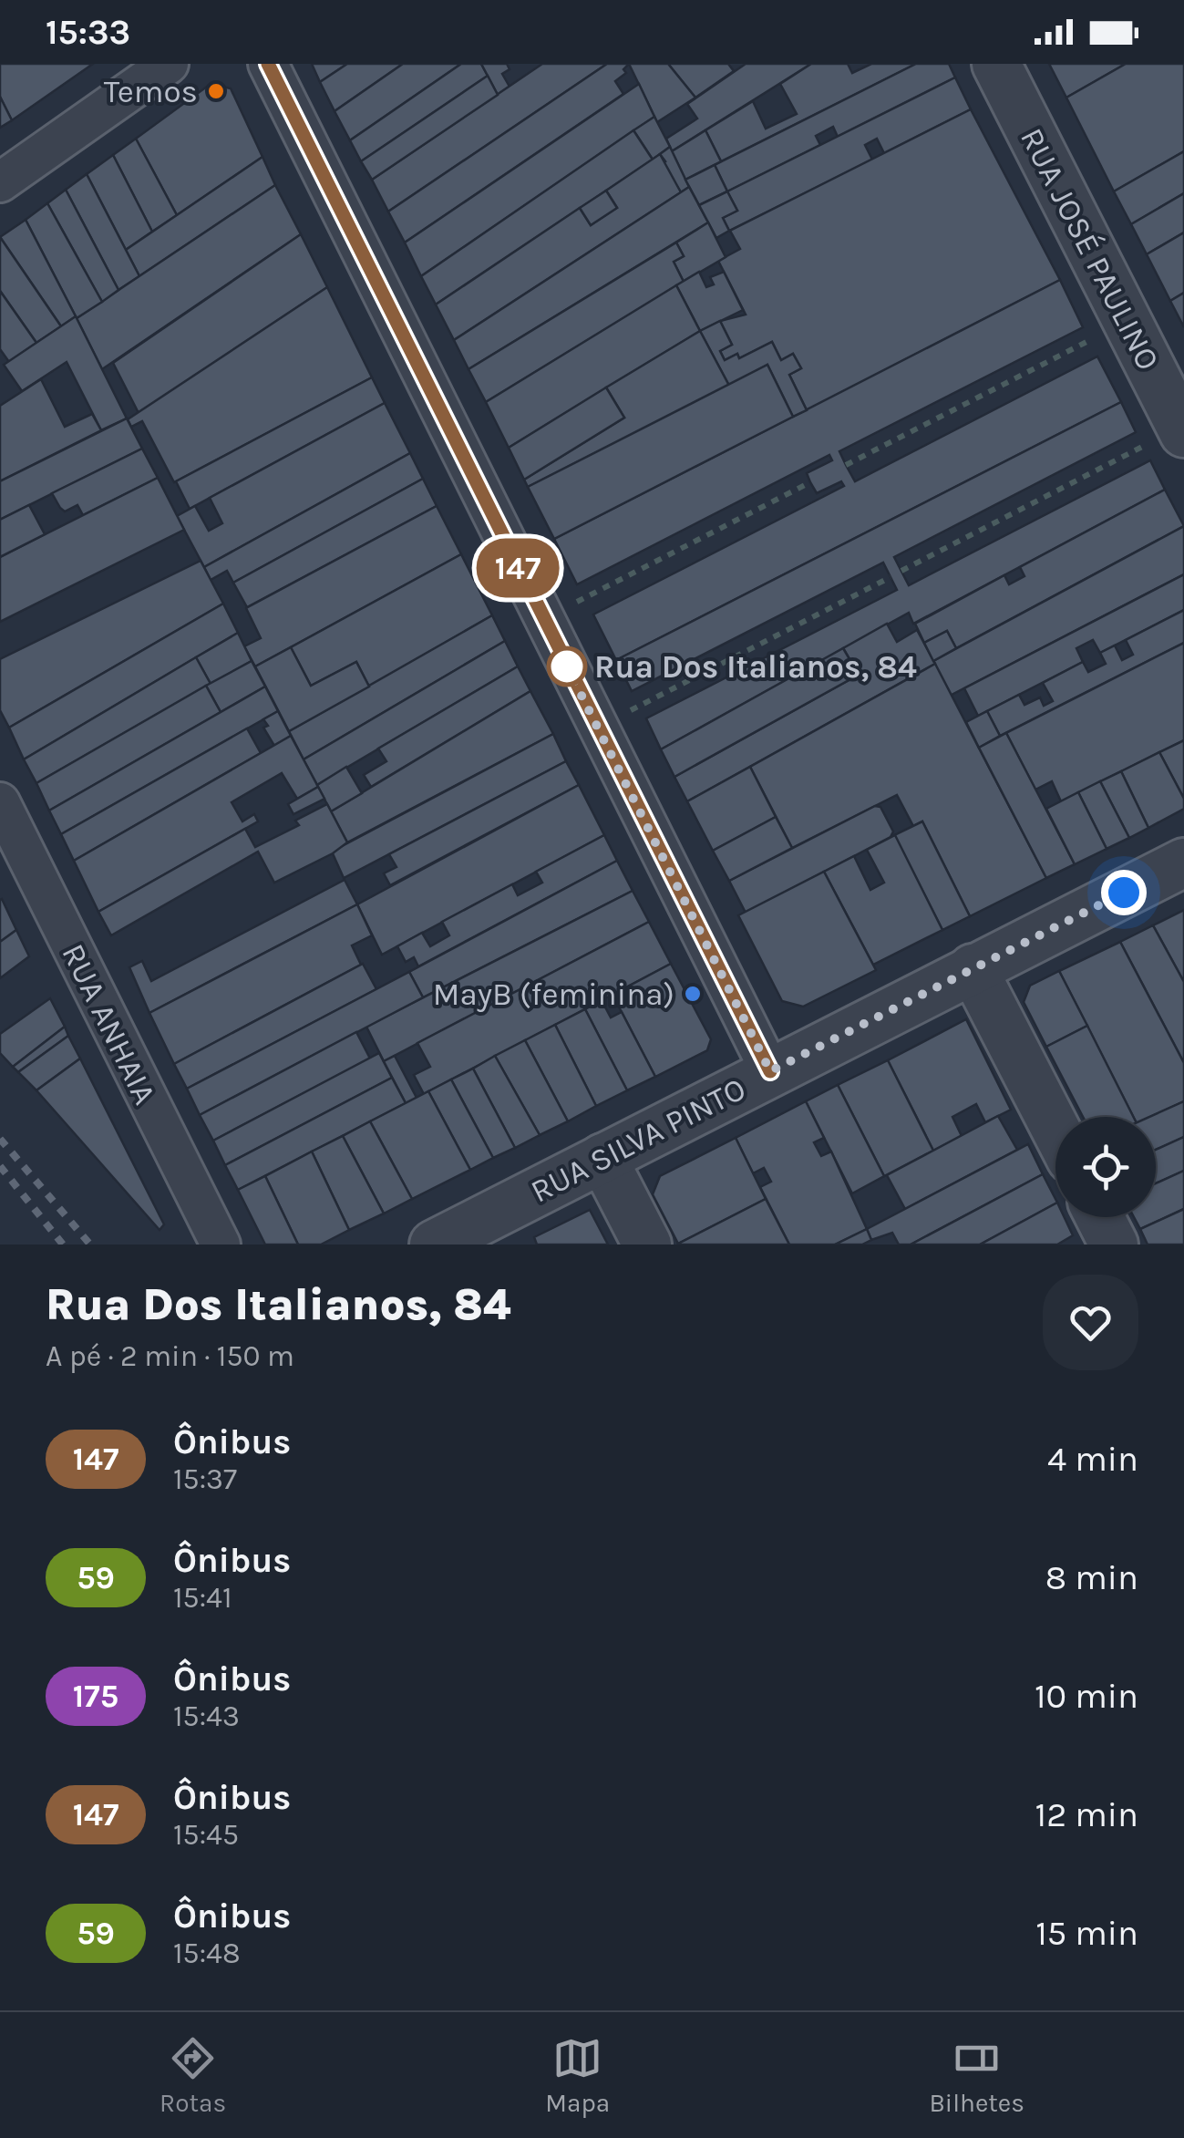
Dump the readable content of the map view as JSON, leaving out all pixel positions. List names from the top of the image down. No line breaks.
{"streets":{"street":["RUA JOSÉ PAULINO","RUA ANHAIA","RUA SILVA PINTO"]},"places":["Temos","Rua Dos Italianos, 84","MayB (feminina)"],"lines":["bus line 147"],"page":{"status":"15:33","on_map":"147","heading":["Rua Dos Italianos, 84","A pé · 2 min · 150 m"],"list":[{"mark":"147","name":"Ônibus","note":"15:37","value":"4 min"},{"mark":"59","name":"Ônibus","note":"15:41","value":"8 min"},{"mark":"175","name":"Ônibus","note":"15:43","value":"10 min"},{"mark":"147","name":"Ônibus","note":"15:45","value":"12 min"},{"mark":"59","name":"Ônibus","note":"15:48","value":"15 min"}],"tabs":["Rotas","Mapa","Bilhetes"]}}
